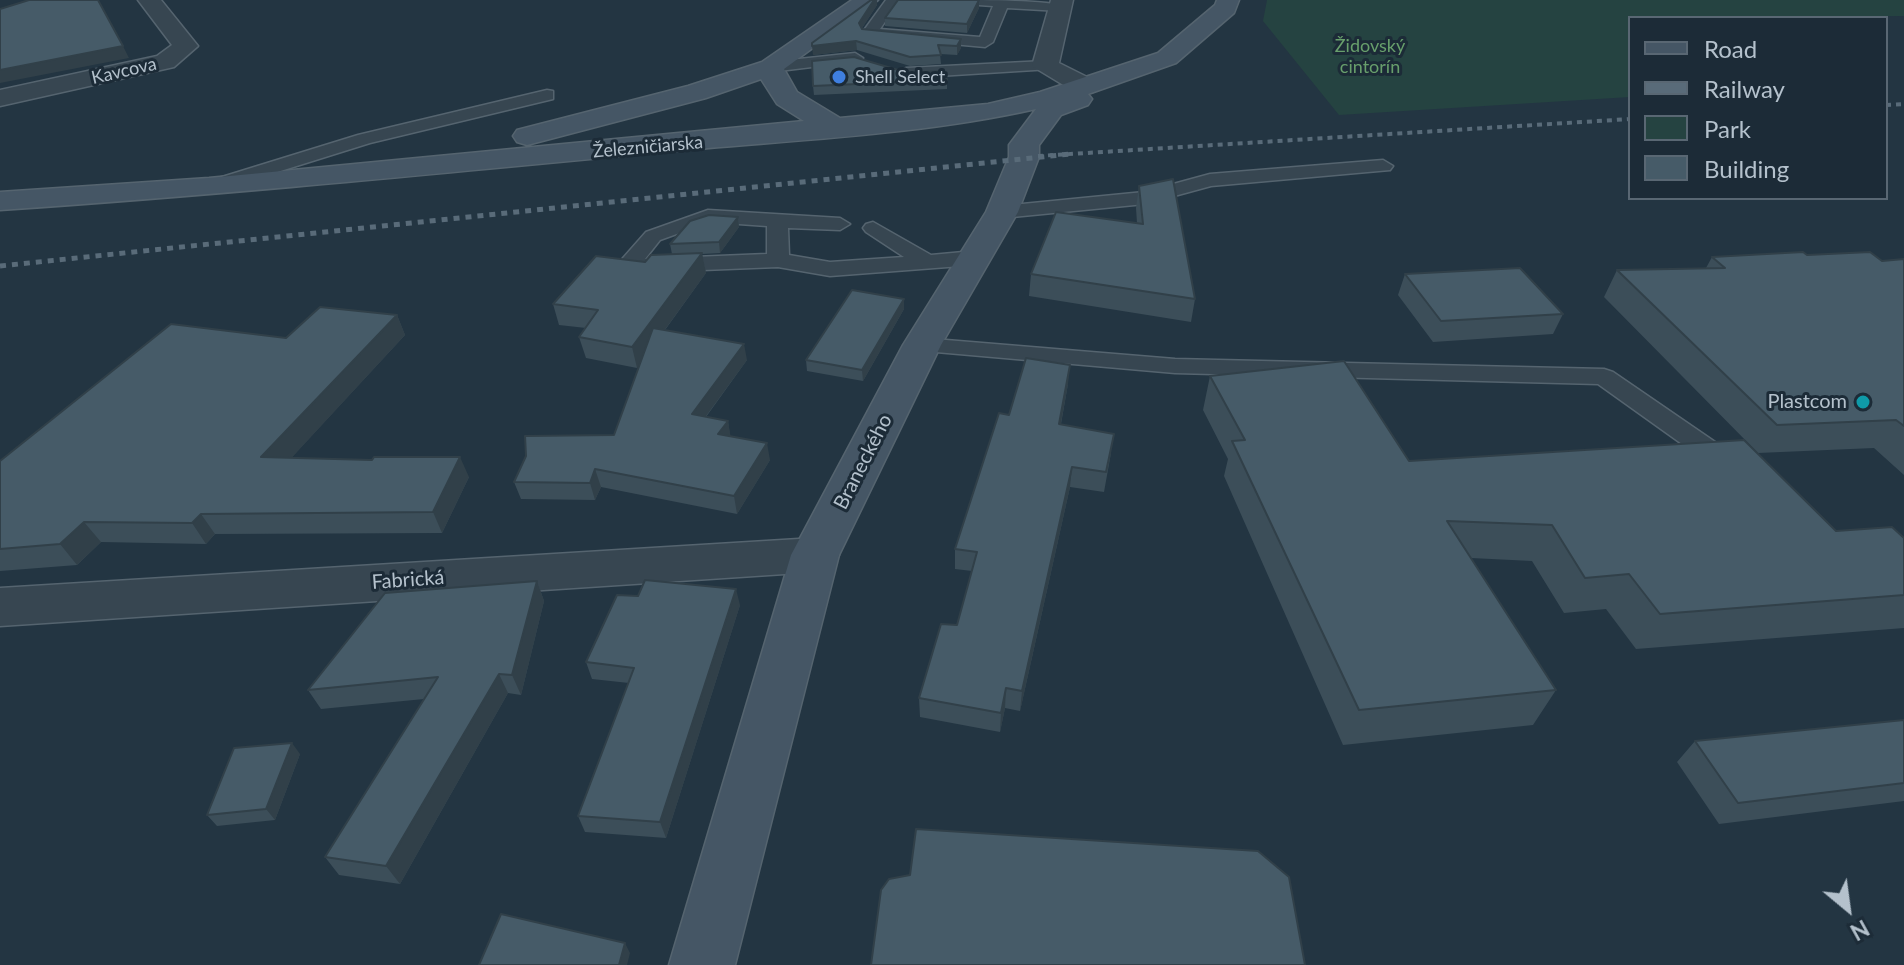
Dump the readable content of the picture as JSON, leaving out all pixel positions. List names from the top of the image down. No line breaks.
{"streets":{"street":["Kavcova","Železničiarska","Braneckého","Fabrická"]},"crossings":[["Železničiarska","Braneckého"],["Braneckého","Fabrická"]],"parks":["Židovský cintorín"],"places":["Shell Select","Plastcom"],"legend":["Road","Railway","Park","Building"],"north":"bottom right"}
